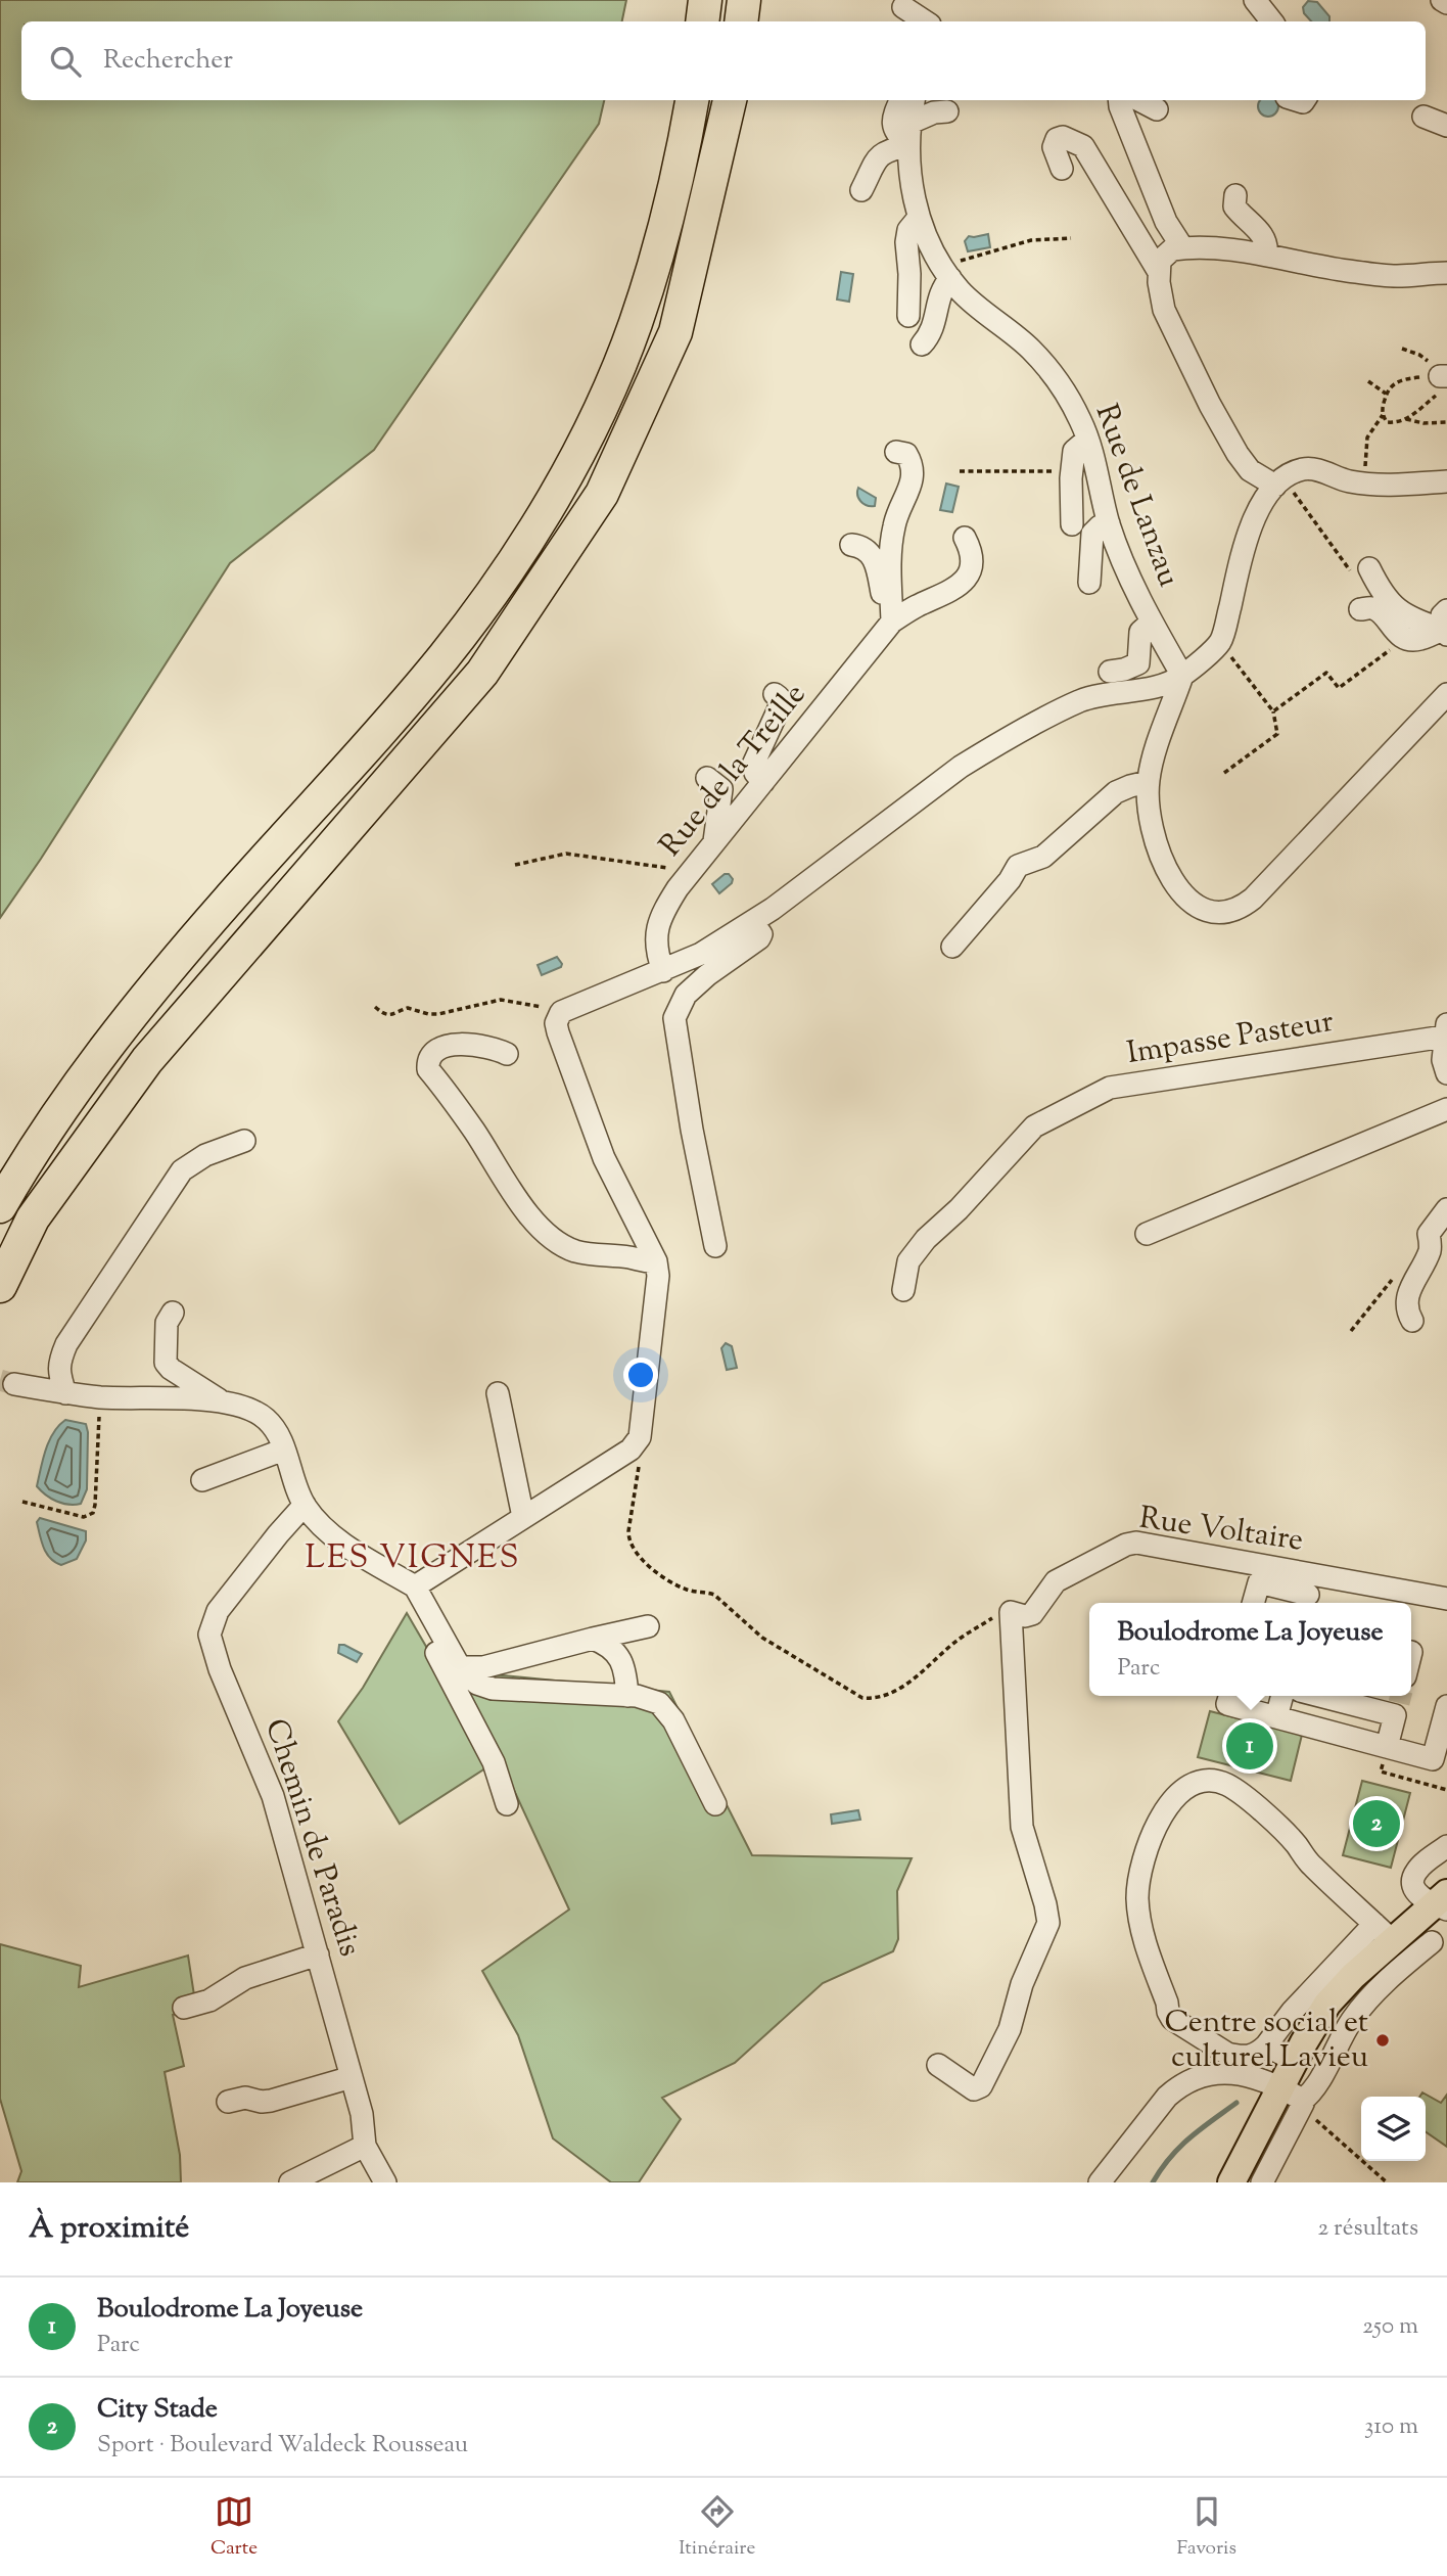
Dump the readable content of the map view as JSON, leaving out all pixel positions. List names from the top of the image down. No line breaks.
{"streets":{"street":["Rue de Lanzau","Rue de la Treille","Impasse Pasteur","Rue Voltaire","Chemin de Paradis"]},"districts":["LES VIGNES"],"places":["Centre social et culturel Lavieu"],"page":{"search":"Rechercher","popup":["Boulodrome La Joyeuse","Parc"],"pins":["1","2"],"heading":["À proximité","2 résultats"],"list":[{"mark":"1","name":"Boulodrome La Joyeuse","note":"Parc","value":"250 m"},{"mark":"2","name":"City Stade","note":"Sport · Boulevard Waldeck Rousseau","value":"310 m"}],"nav":["Carte","Itinéraire","Favoris"]}}
